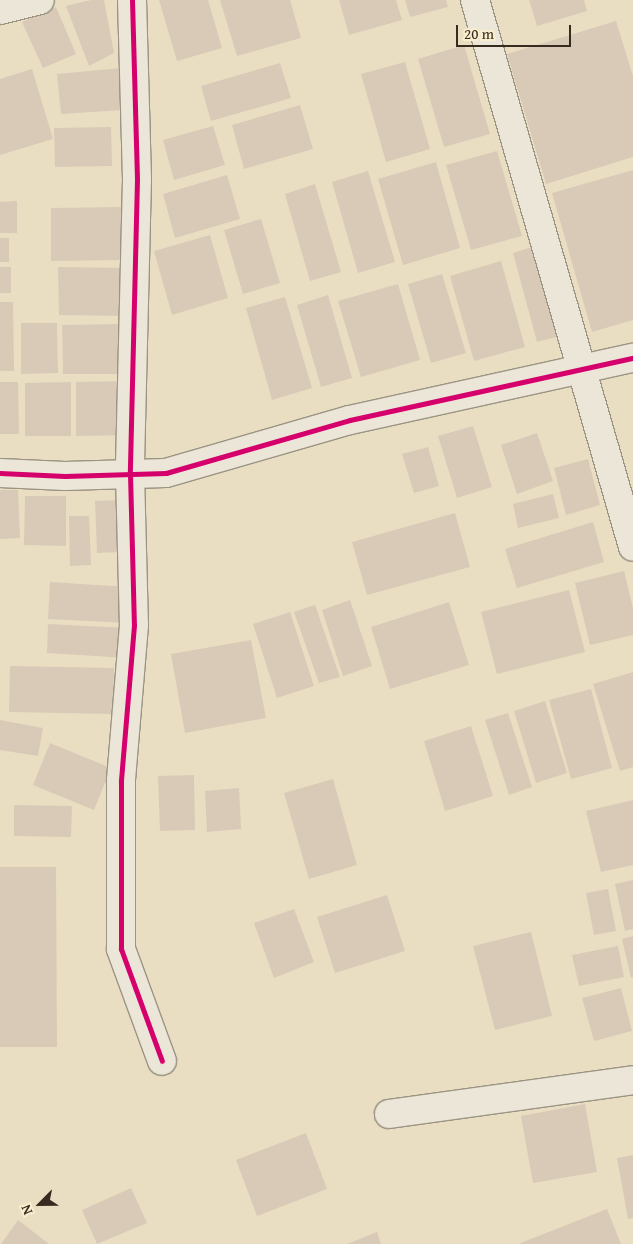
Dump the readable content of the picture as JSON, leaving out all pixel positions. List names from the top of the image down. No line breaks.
{"scale_bar":"20 m","north":"bottom left"}
